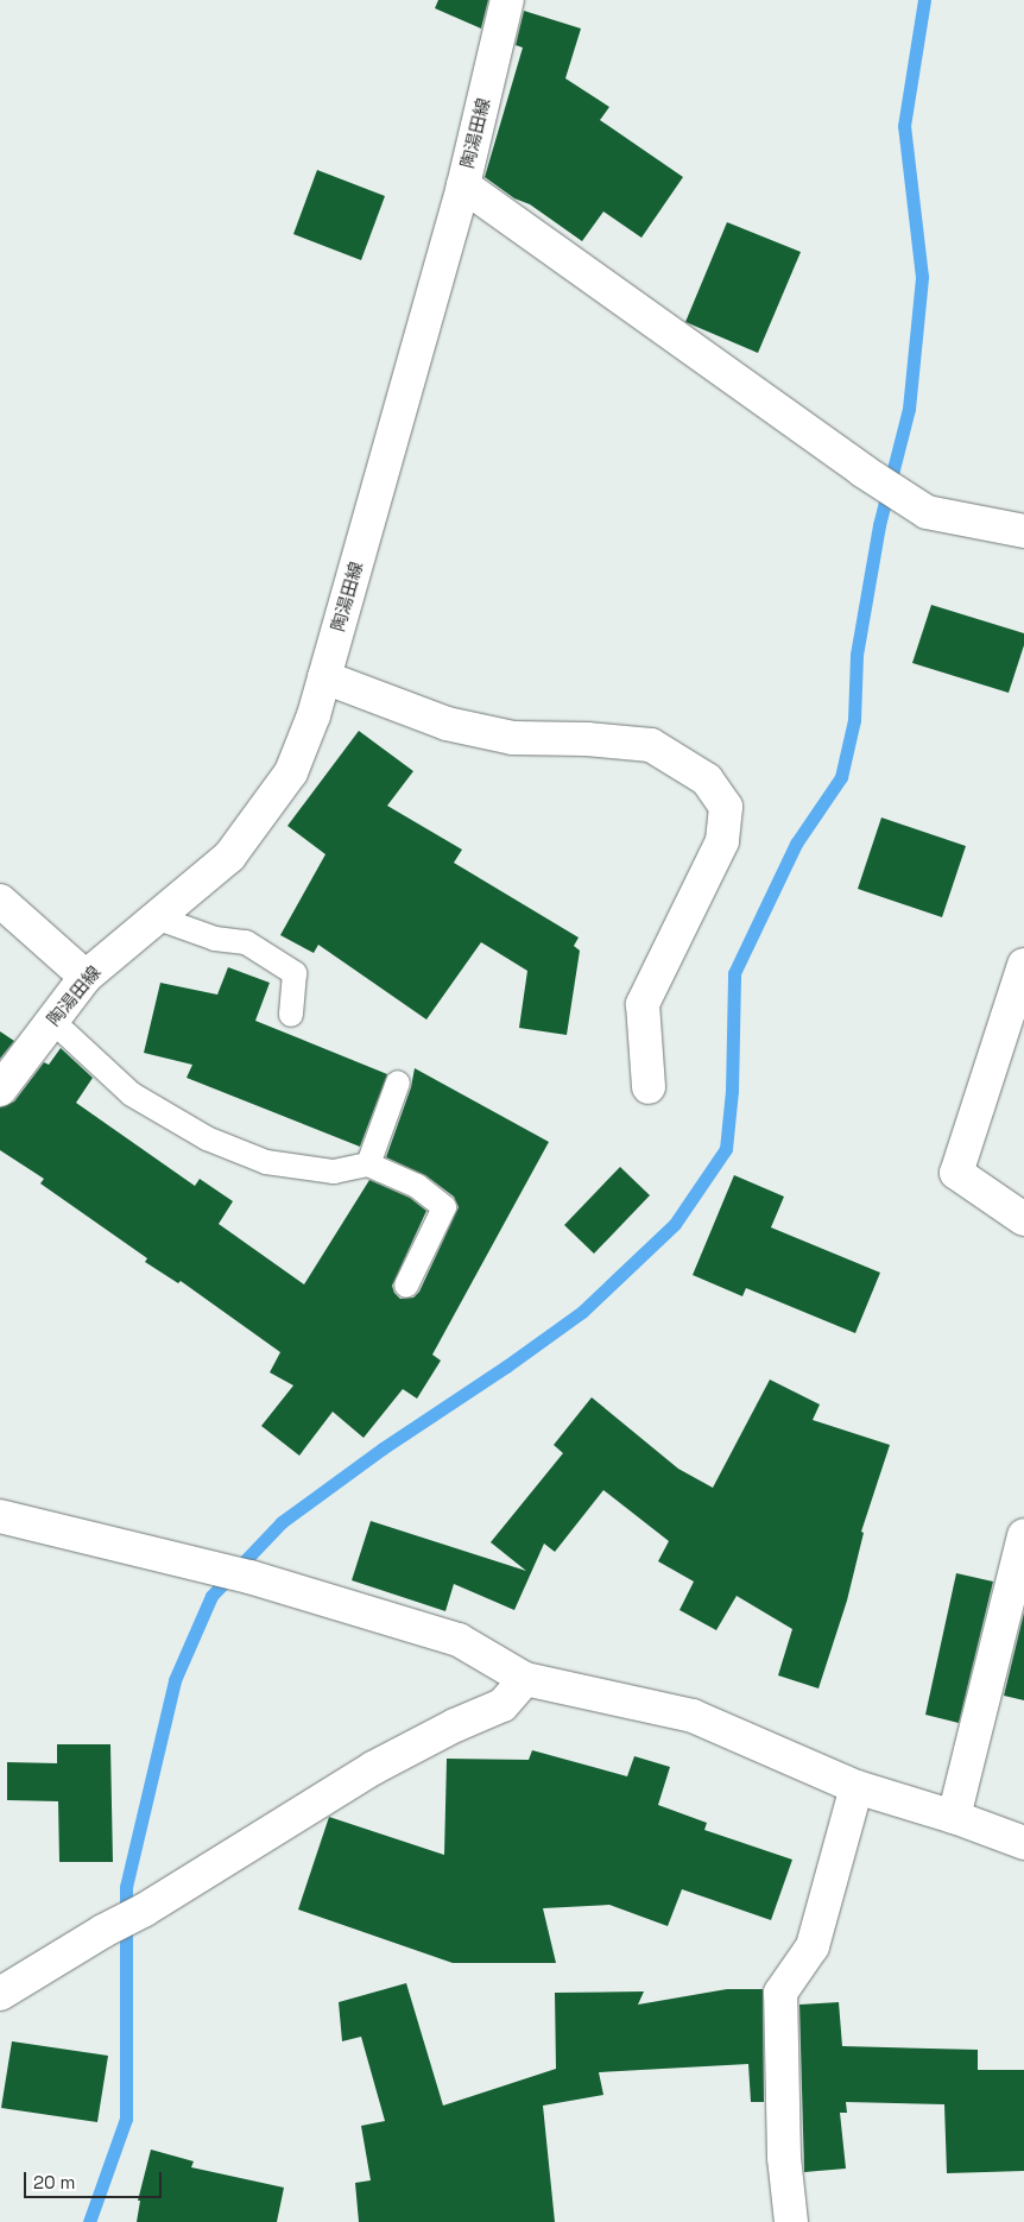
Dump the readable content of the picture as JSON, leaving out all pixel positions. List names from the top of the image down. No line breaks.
{"streets":{"street":["陶湯田線"]},"scale_bar":"20 m"}
